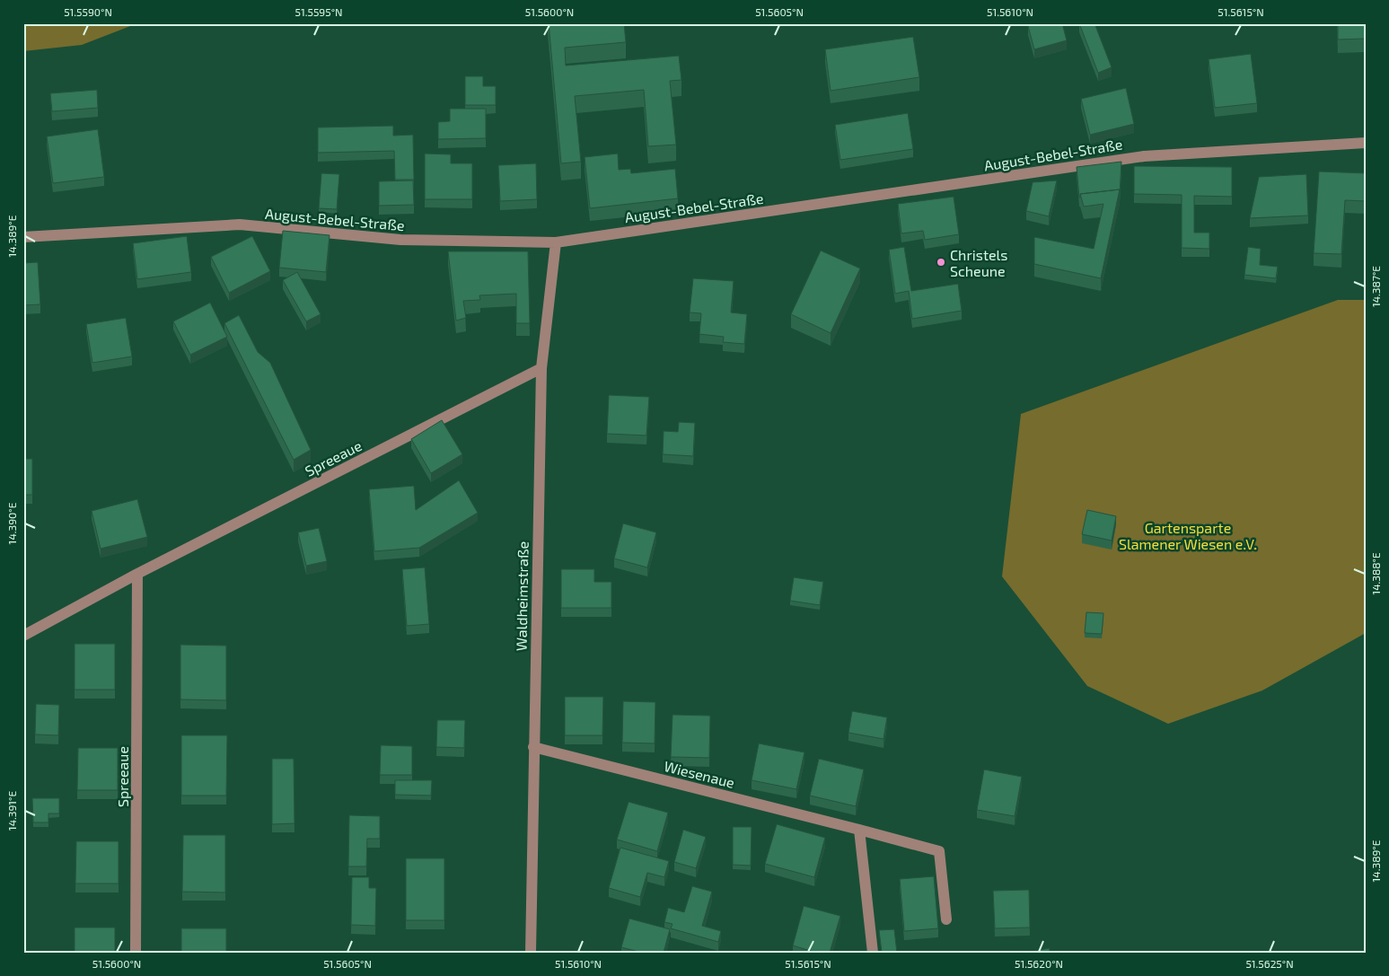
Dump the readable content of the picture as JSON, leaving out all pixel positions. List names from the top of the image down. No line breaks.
{"streets":{"street":["August-Bebel-Straße","Spreeaue","Waldheimstraße","Wiesenaue"]},"crossings":[["August-Bebel-Straße","Waldheimstraße"],["Spreeaue","Waldheimstraße"],["Waldheimstraße","Wiesenaue"]],"parks":["Gartensparte Slamener Wiesen e.V."],"places":["Christels Scheune"],"coordinates":["51.5590°N","51.5595°N","51.5600°N","51.5605°N","51.5610°N","51.5615°N","14.389°E","14.387°E","14.390°E","14.388°E","14.391°E","51.5620°N","51.5625°N"]}
